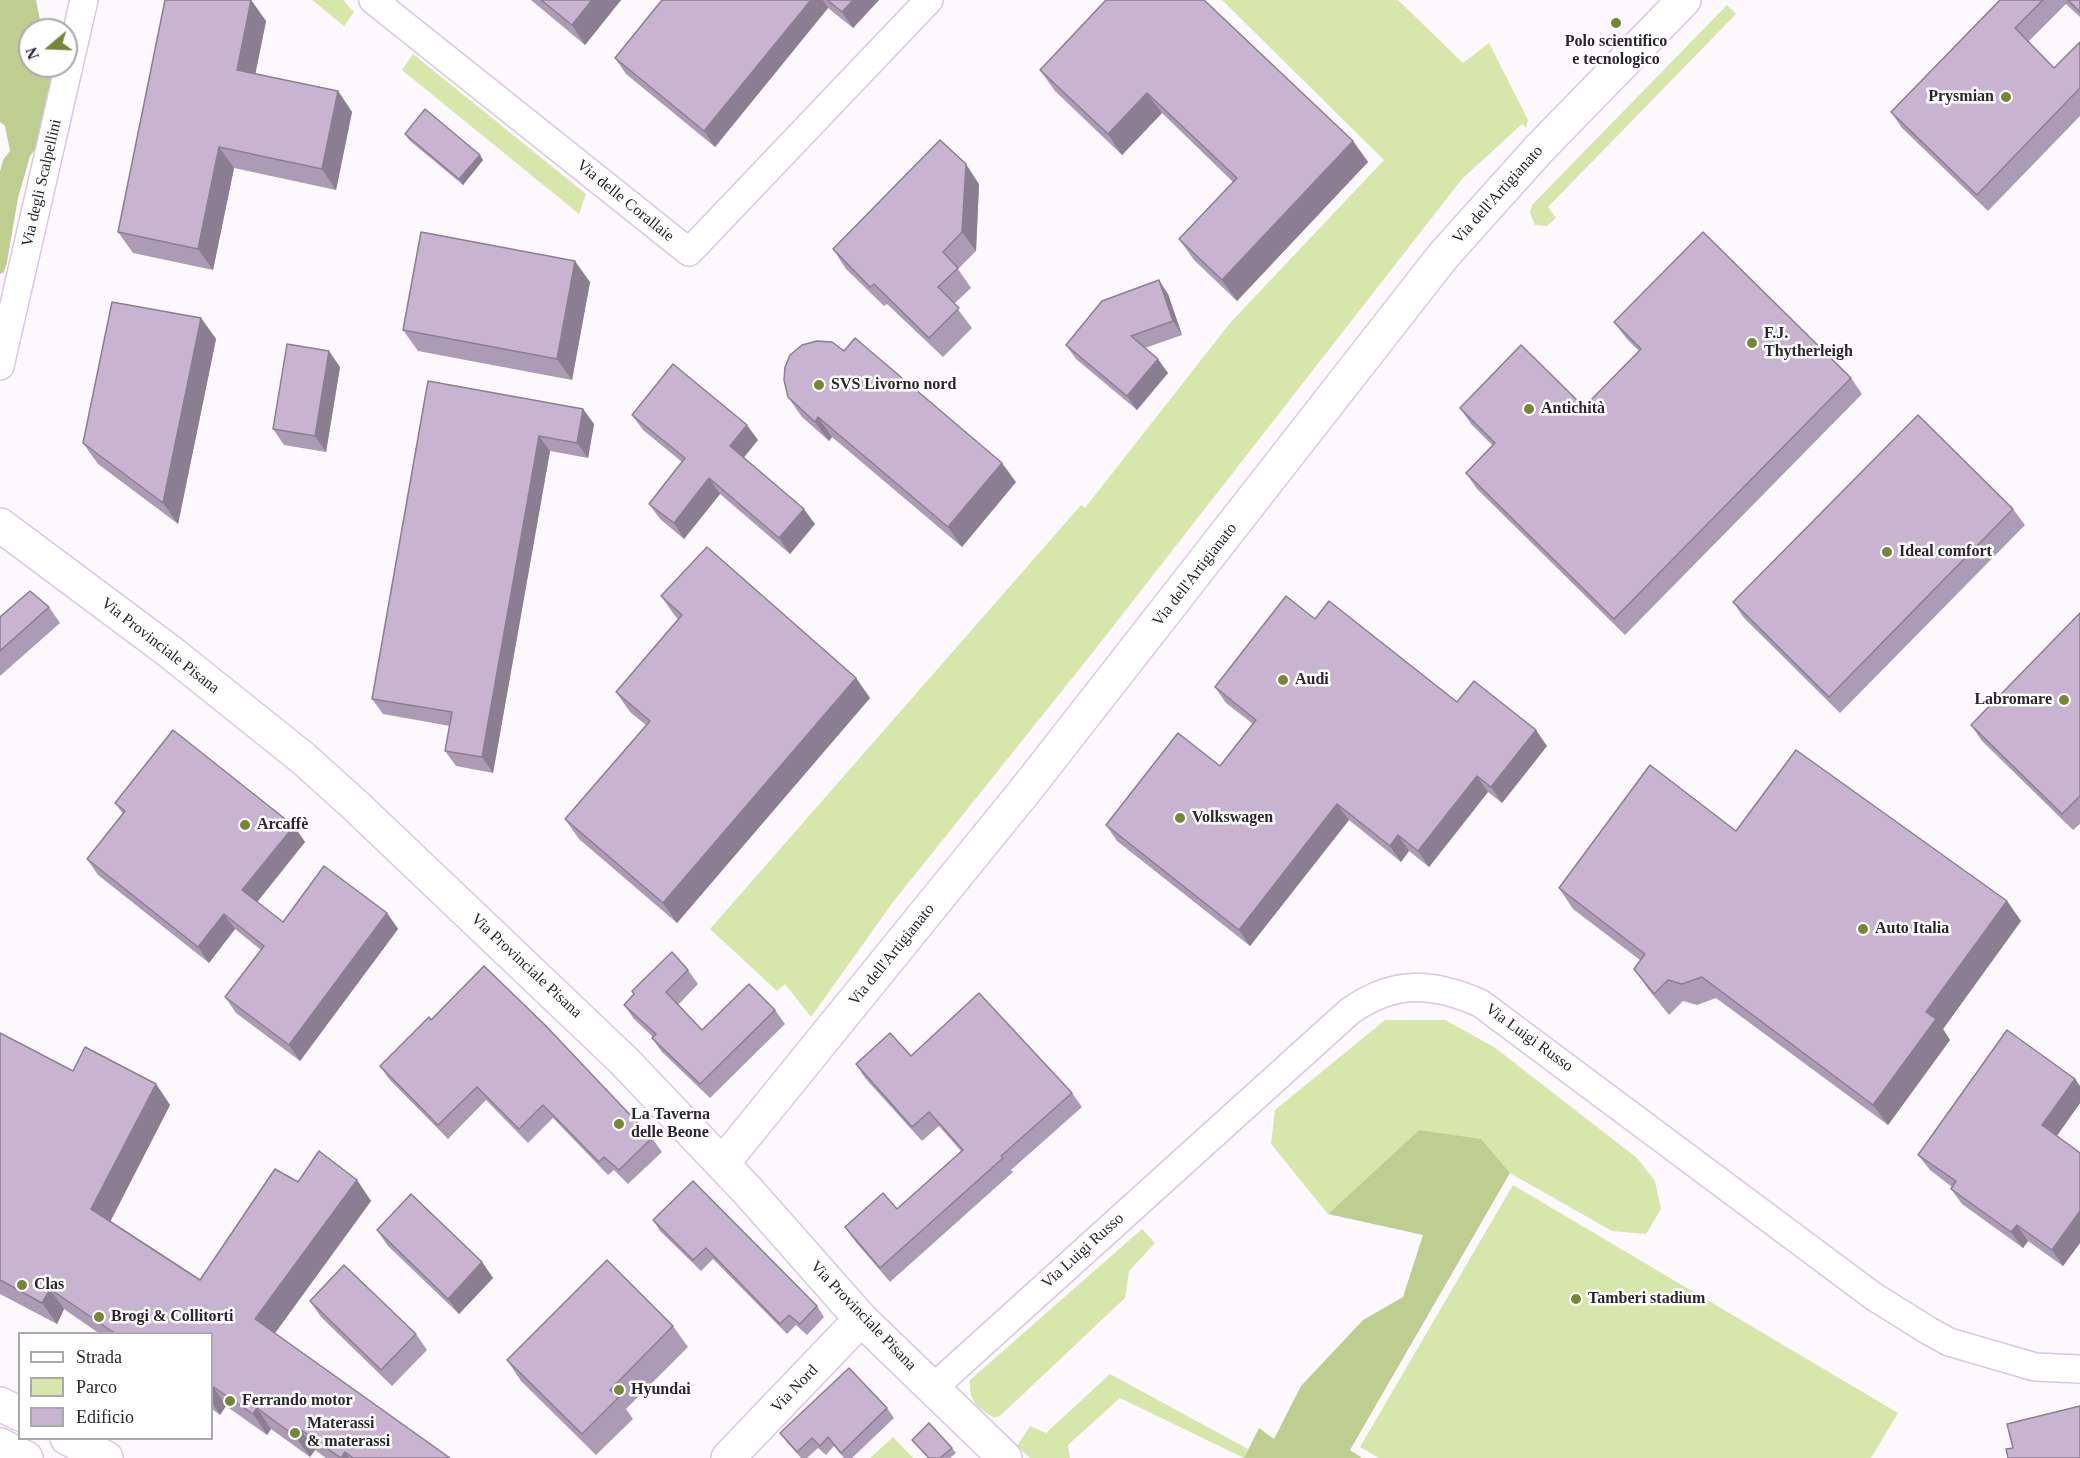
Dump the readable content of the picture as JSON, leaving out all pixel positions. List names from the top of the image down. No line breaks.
{"streets":{"street":["Via degli Scalpellini","Via dell'Artigianato","Via delle Corallaie","Via Provinciale Pisana","Via Luigi Russo","Via Nord"]},"crossings":[["Via dell'Artigianato","Via Provinciale Pisana"],["Via Provinciale Pisana","Via Luigi Russo"],["Via Provinciale Pisana","Via Nord"]],"places":["Polo scientifico e tecnologico","Prysmian","F.J. Thytherleigh","SVS Livorno nord","Antichità","Ideal comfort","Audi","Labromare","Volkswagen","Arcaffè","Auto Italia","La Taverna delle Beone","Clas","Tamberi stadium","Brogi & Collitorti","Hyundai","Ferrando motor","Materassi & materassi"],"legend":["Strada","Parco","Edificio"],"north":"left"}
